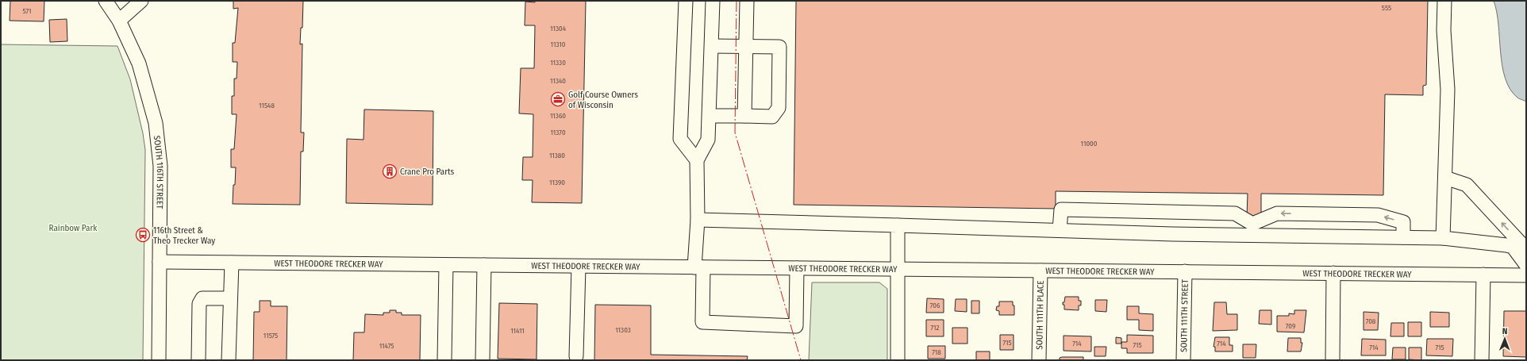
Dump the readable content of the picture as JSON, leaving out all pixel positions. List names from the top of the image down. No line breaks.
{"streets":{"street":["SOUTH 116TH STREET","WEST THEODORE TRECKER WAY","SOUTH 111TH PLACE","SOUTH 111TH STREET"]},"crossings":[["SOUTH 116TH STREET","WEST THEODORE TRECKER WAY"],["WEST THEODORE TRECKER WAY","SOUTH 111TH PLACE"],["WEST THEODORE TRECKER WAY","SOUTH 111TH STREET"]],"parks":["Rainbow Park"],"places":{"office":["Golf Course Owners of Wisconsin"],"building":["Crane Pro Parts"],"bus stop":["116th Street & Theo Trecker Way"]},"house_numbers":["555","571","11304","11310","11330","11340","11548","11360","11370","11000","11380","11390","706","708","709","712","11303","11411","11575","715","714","714","715","11475","714","715","718"],"north":"top"}
